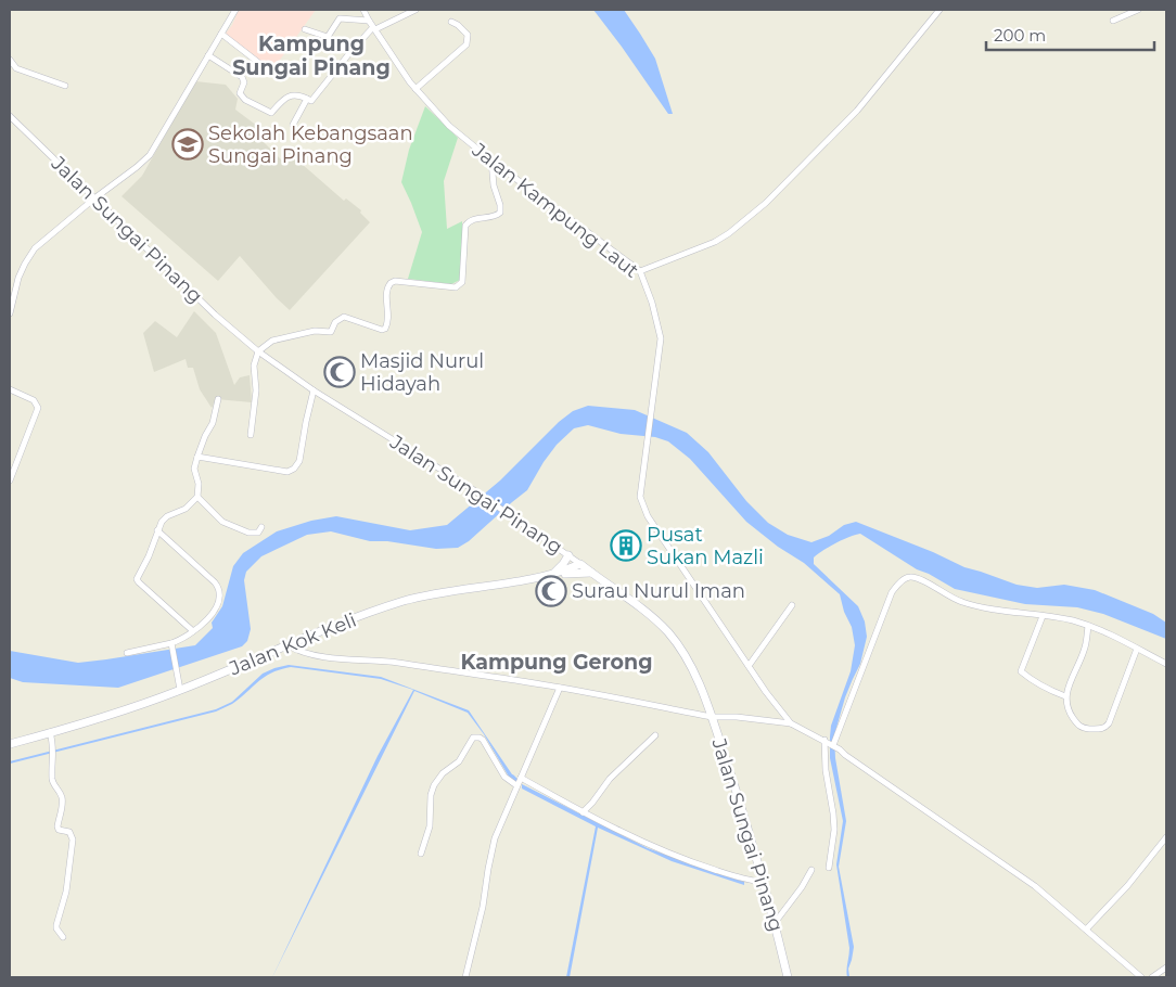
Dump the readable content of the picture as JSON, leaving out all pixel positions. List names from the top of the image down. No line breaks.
{"streets":{"street":["Jalan Kampung Laut","Jalan Sungai Pinang","Jalan Kok Keli"]},"crossings":[["Jalan Sungai Pinang","Jalan Kok Keli"]],"districts":["Kampung Sungai Pinang","Kampung Gerong"],"places":{"school or university":["Sekolah Kebangsaan Sungai Pinang"],"mosque":["Masjid Nurul Hidayah","Surau Nurul Iman"],"building":["Pusat Sukan Mazli"]},"scale_bar":"200 m"}
